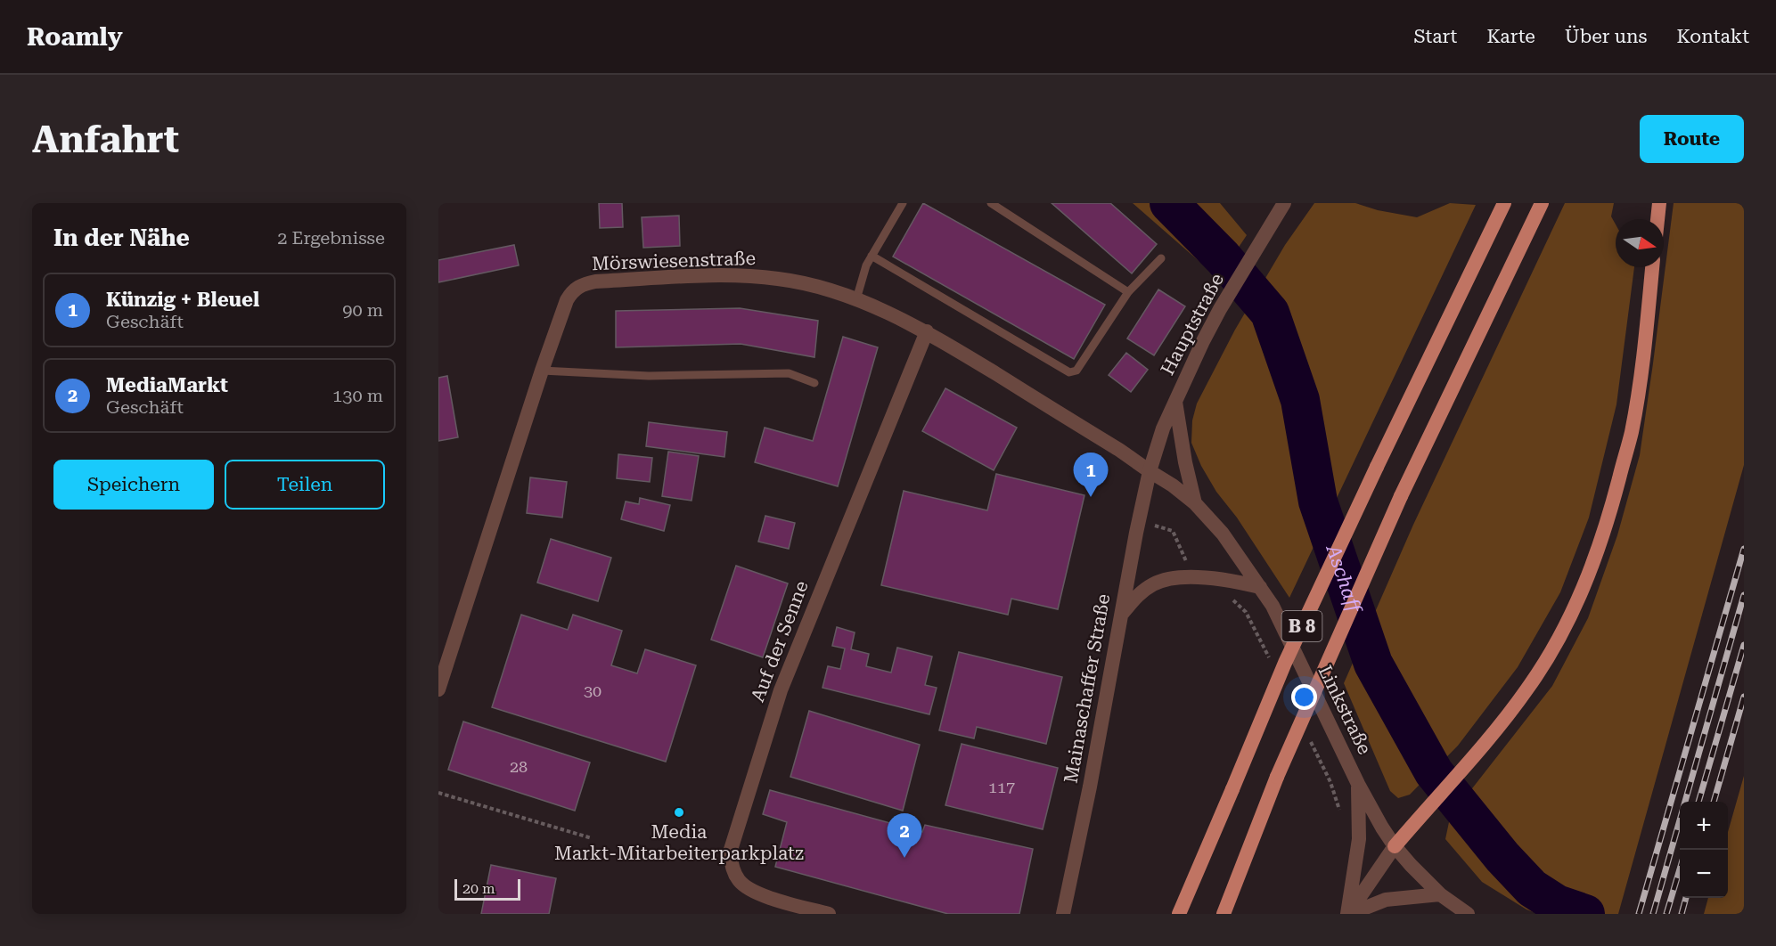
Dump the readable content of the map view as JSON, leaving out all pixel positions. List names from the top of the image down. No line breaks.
{"streets":{"highway":["B 8"],"street":["Mörswiesenstraße","Hauptstraße","Auf der Senne","Mainaschaffer Straße","Linkstraße"]},"crossings":[["Mörswiesenstraße","Hauptstraße"],["Mörswiesenstraße","Auf der Senne"],["Mörswiesenstraße","Mainaschaffer Straße"],["Mörswiesenstraße","Linkstraße"],["Hauptstraße","Mainaschaffer Straße"],["Hauptstraße","Linkstraße"],["Mainaschaffer Straße","Linkstraße"]],"water":["Aschaff"],"places":["Media Markt-Mitarbeiterparkplatz"],"house_numbers":["30","28","117"],"scale_bar":"20 m","north":"right","page":{"header":"Roamly","nav":["Start","Karte","Über uns","Kontakt"],"buttons":["Route",["Speichern","Teilen"]],"title":"Anfahrt","heading":["In der Nähe","2 Ergebnisse"],"list":[{"mark":"1","name":"Künzig + Bleuel","note":"Geschäft","value":"90 m"},{"mark":"2","name":"MediaMarkt","note":"Geschäft","value":"130 m"}],"pins":["1","2"],"map_buttons":["+","−"],"scale":"20 m"}}
